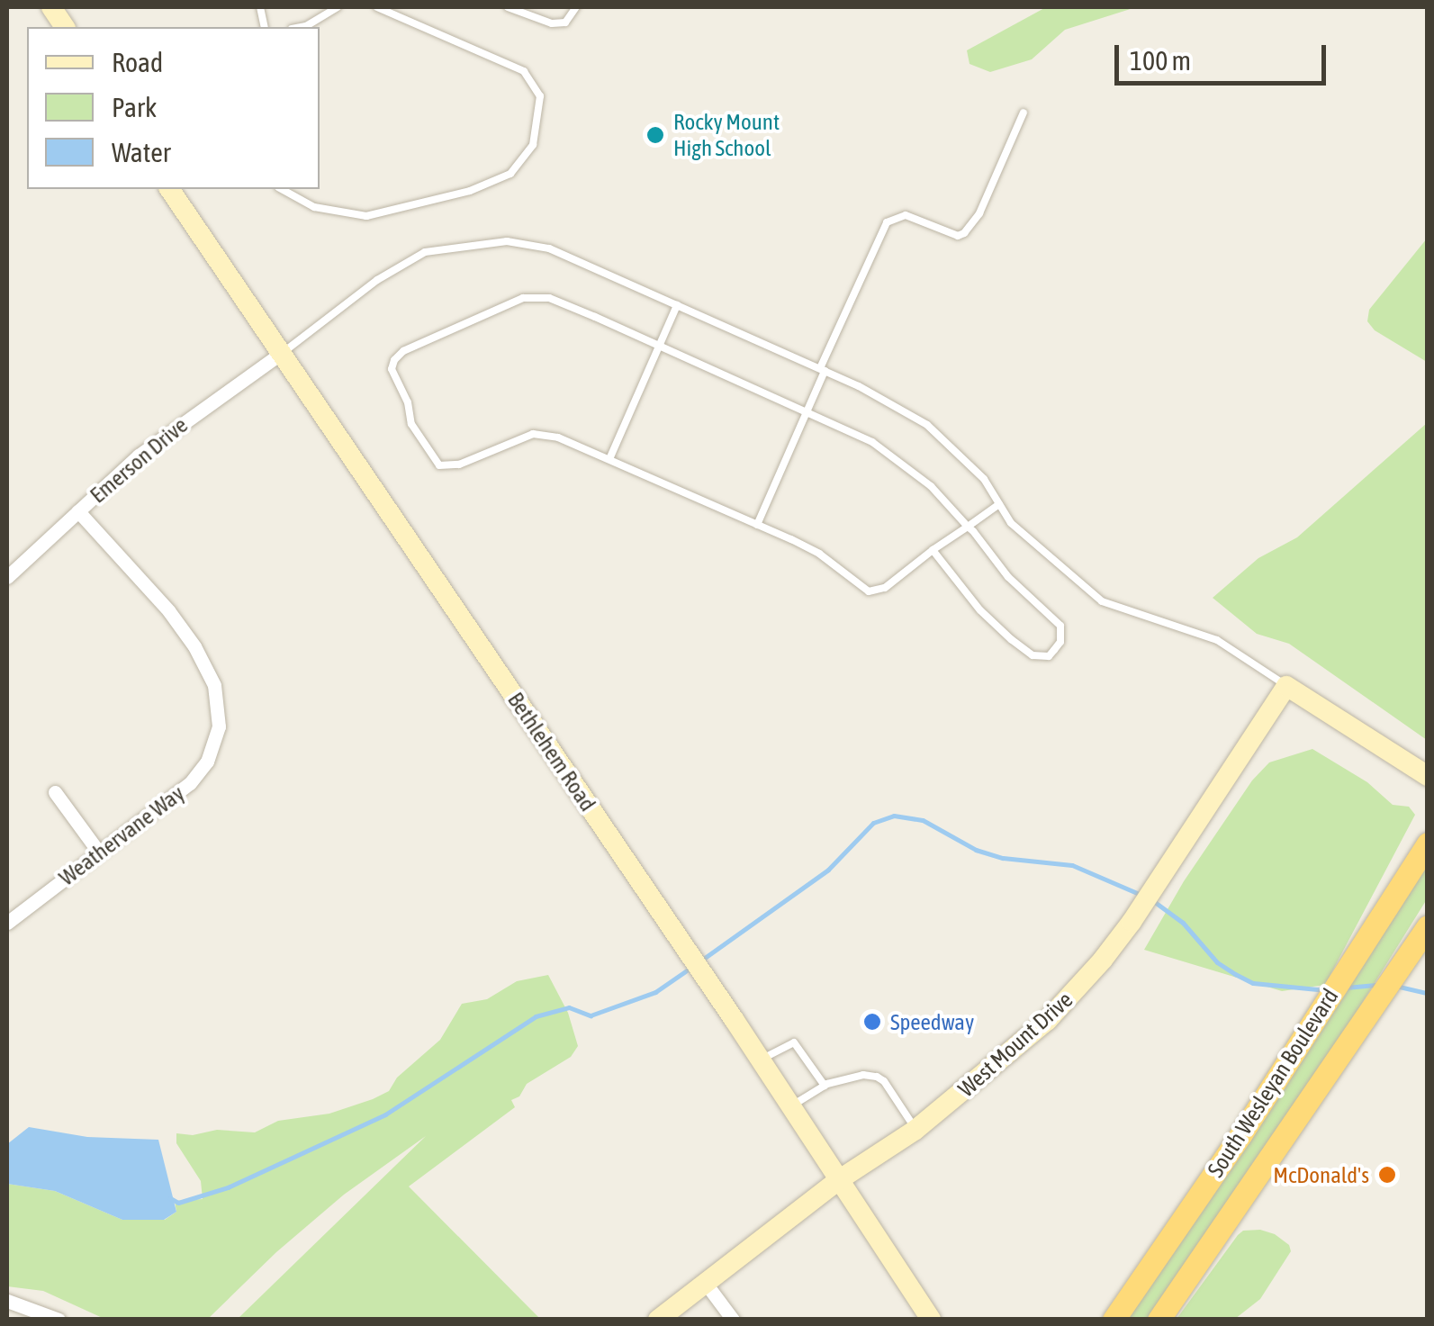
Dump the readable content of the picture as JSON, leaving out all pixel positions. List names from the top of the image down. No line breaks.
{"streets":{"highway":["South Wesleyan Boulevard"],"main road":["Bethlehem Road","West Mount Drive"],"street":["Emerson Drive","Weathervane Way"]},"crossings":[["Emerson Drive","Bethlehem Road"],["Emerson Drive","Weathervane Way"],["Bethlehem Road","West Mount Drive"]],"places":["Rocky Mount High School","Speedway","McDonald's"],"legend":["Road","Park","Water"],"scale_bar":"100 m"}
